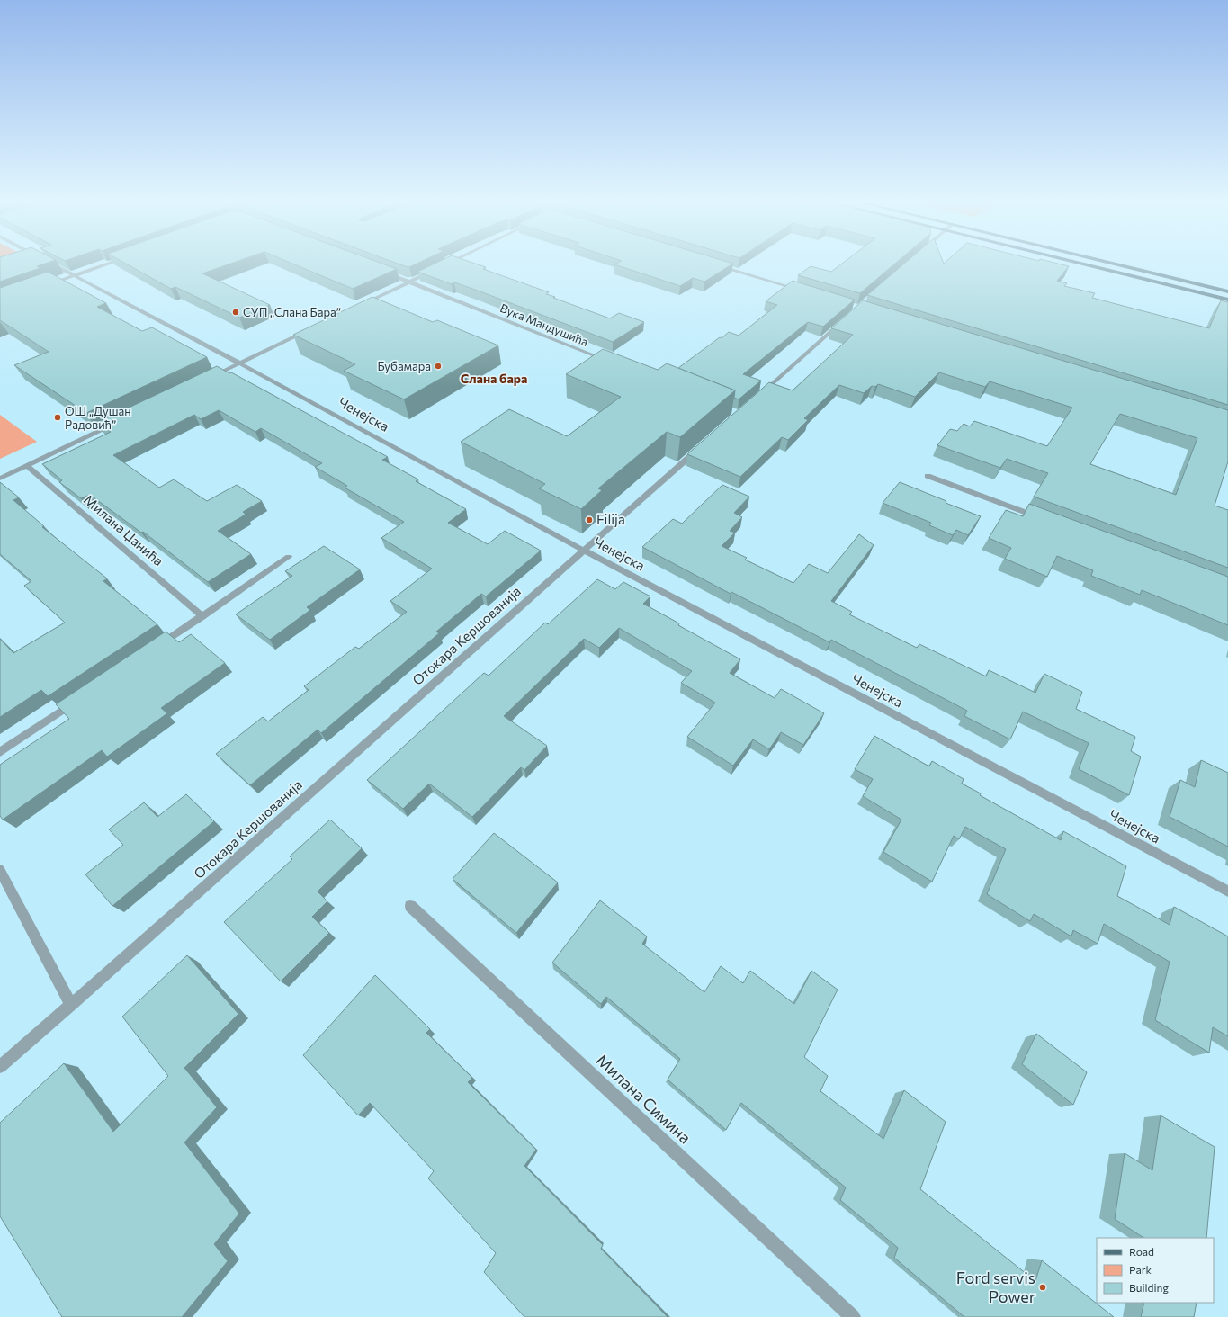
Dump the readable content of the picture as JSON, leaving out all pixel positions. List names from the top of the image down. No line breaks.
{"streets":{"street":["Вука Мандушића","Ченејска","Милана Џанића","Отокара Кершованија","Милана Симина"]},"crossings":[["Ченејска","Отокара Кершованија"]],"districts":["Слана бара"],"places":["СУП „Слана Бара”","Бубамара","ОШ „Душан Радовић”","Filija","Ford servis Power"],"legend":["Road","Park","Building"]}
